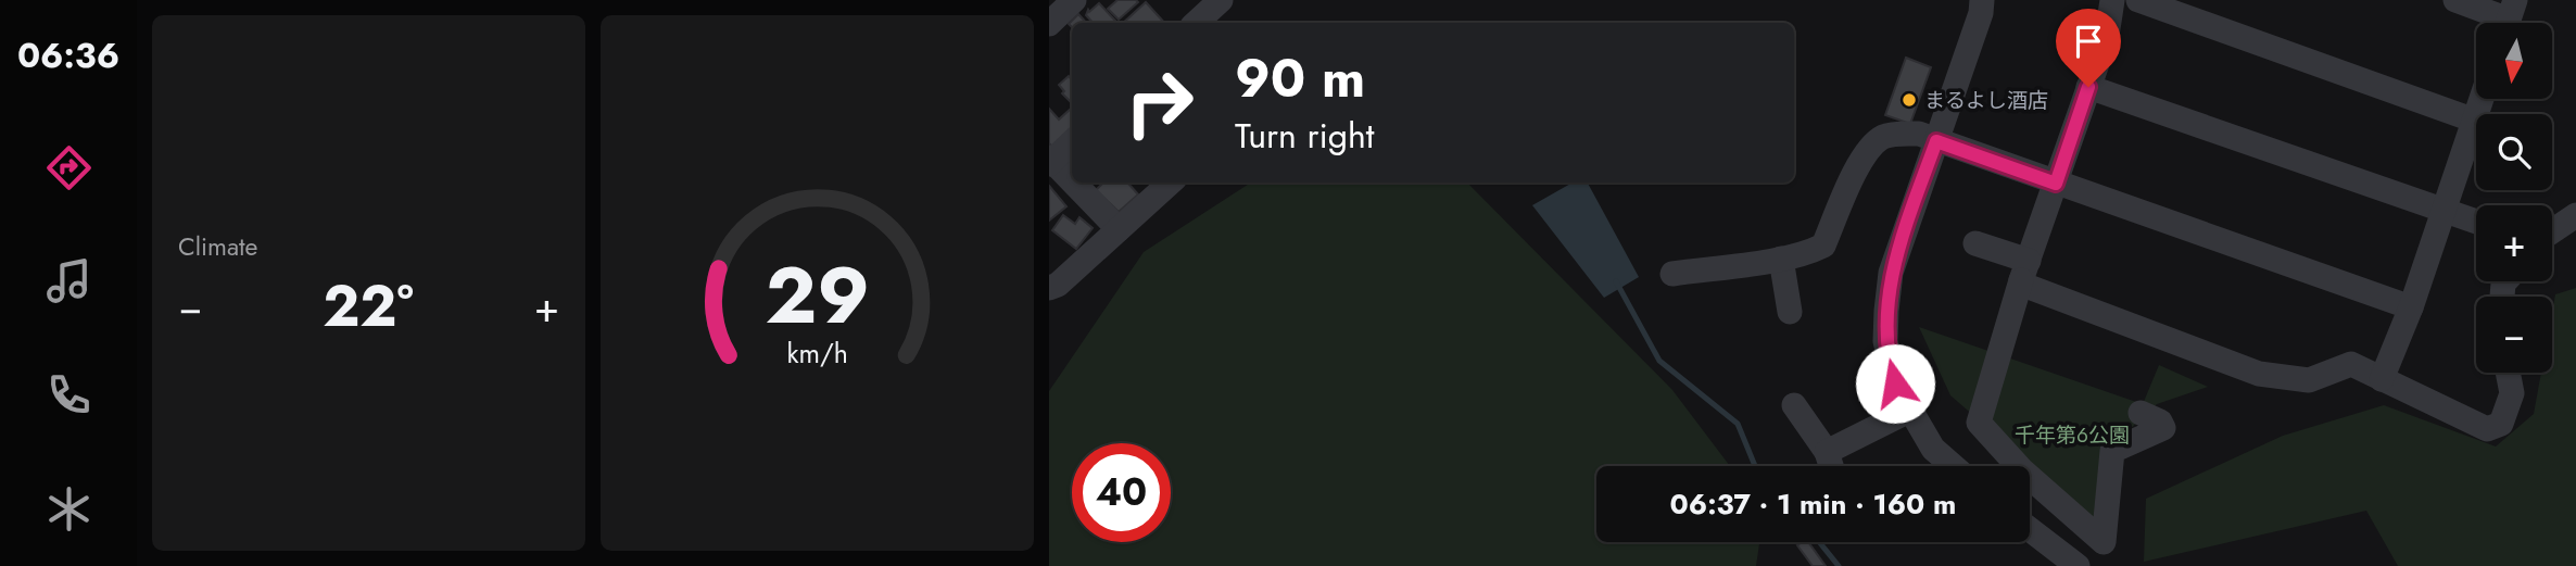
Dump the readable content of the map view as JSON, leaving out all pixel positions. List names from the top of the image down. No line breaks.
{"parks":["千年第6公園"],"places":["まるよし酒店"],"north":"bottom","page":{"tabs":"06:36","tile":"Climate","map_buttons":["+","−"],"turn":["90 m","Turn right"],"heat":["−","22°","+"],"limit":"40","trip":"06:37 · 1 min · 160 m","gauge":["29","km/h"]}}
